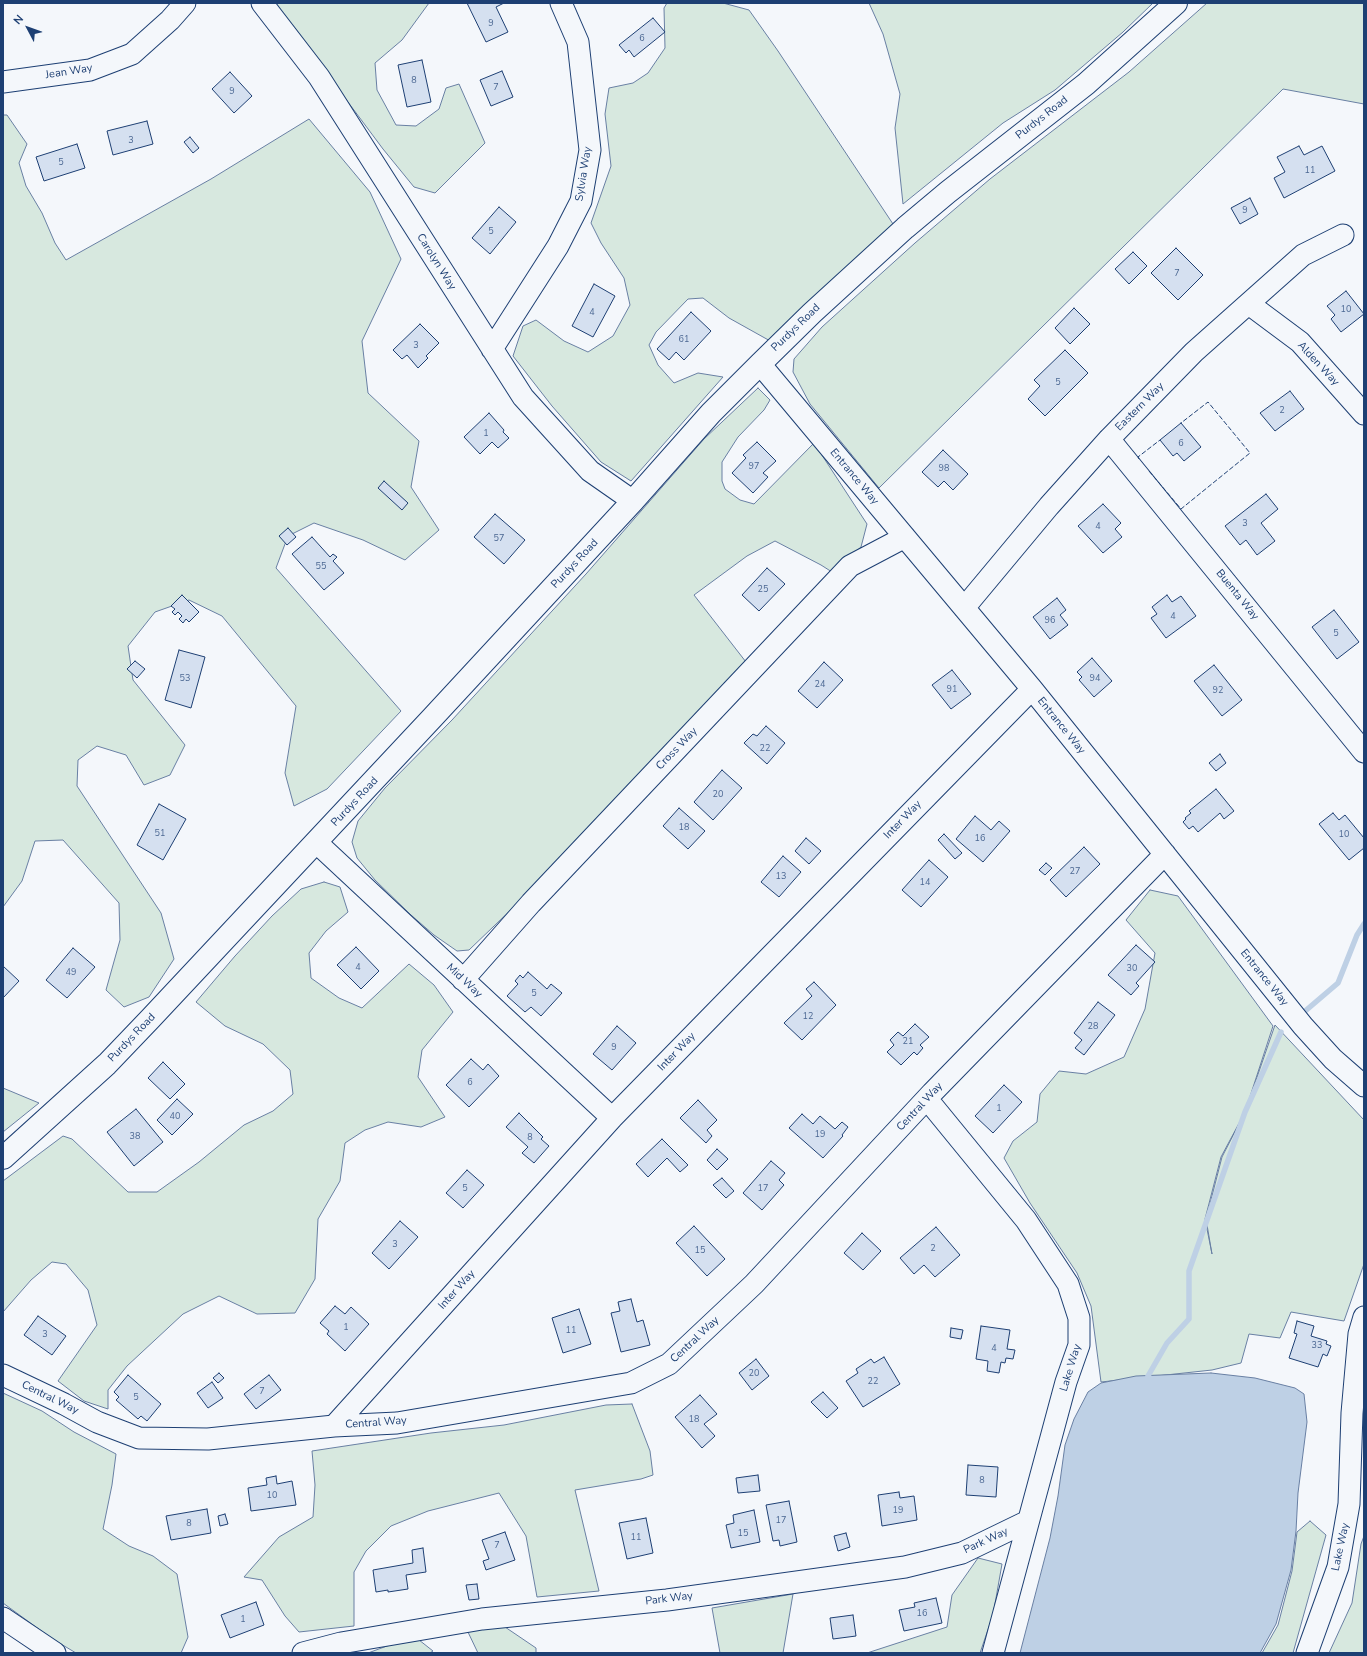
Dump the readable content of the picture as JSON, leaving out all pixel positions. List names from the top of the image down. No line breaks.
{"streets":{"main road":["Purdys Road"],"street":["Jean Way","Sylvia Way","Carolyn Way","Alden Way","Eastern Way","Entrance Way","Buenta Way","Cross Way","Inter Way","Mid Way","Central Way","Lake Way","Park Way"]},"crossings":[["Purdys Road","Carolyn Way"],["Purdys Road","Entrance Way"],["Purdys Road","Mid Way"],["Sylvia Way","Carolyn Way"],["Alden Way","Eastern Way"],["Eastern Way","Entrance Way"],["Eastern Way","Buenta Way"],["Entrance Way","Cross Way"],["Entrance Way","Inter Way"],["Entrance Way","Central Way"],["Cross Way","Mid Way"],["Inter Way","Mid Way"],["Inter Way","Central Way"],["Central Way","Lake Way"],["Lake Way","Park Way"]],"house_numbers":["9","6","8","7","9","3","5","11","9","5","7","10","4","61","3","5","2","1","6","97","98","3","4","57","55","25","4","96","5","53","94","24","91","92","22","20","18","51","10","16","27","13","14","4","30","49","5","12","28","21","9","6","1","40","19","38","8","5","17","3","2","15","1","11","3","33","4","20","22","7","5","18","8","10","19","17","8","15","11","7","16","1"],"north":"top left"}
